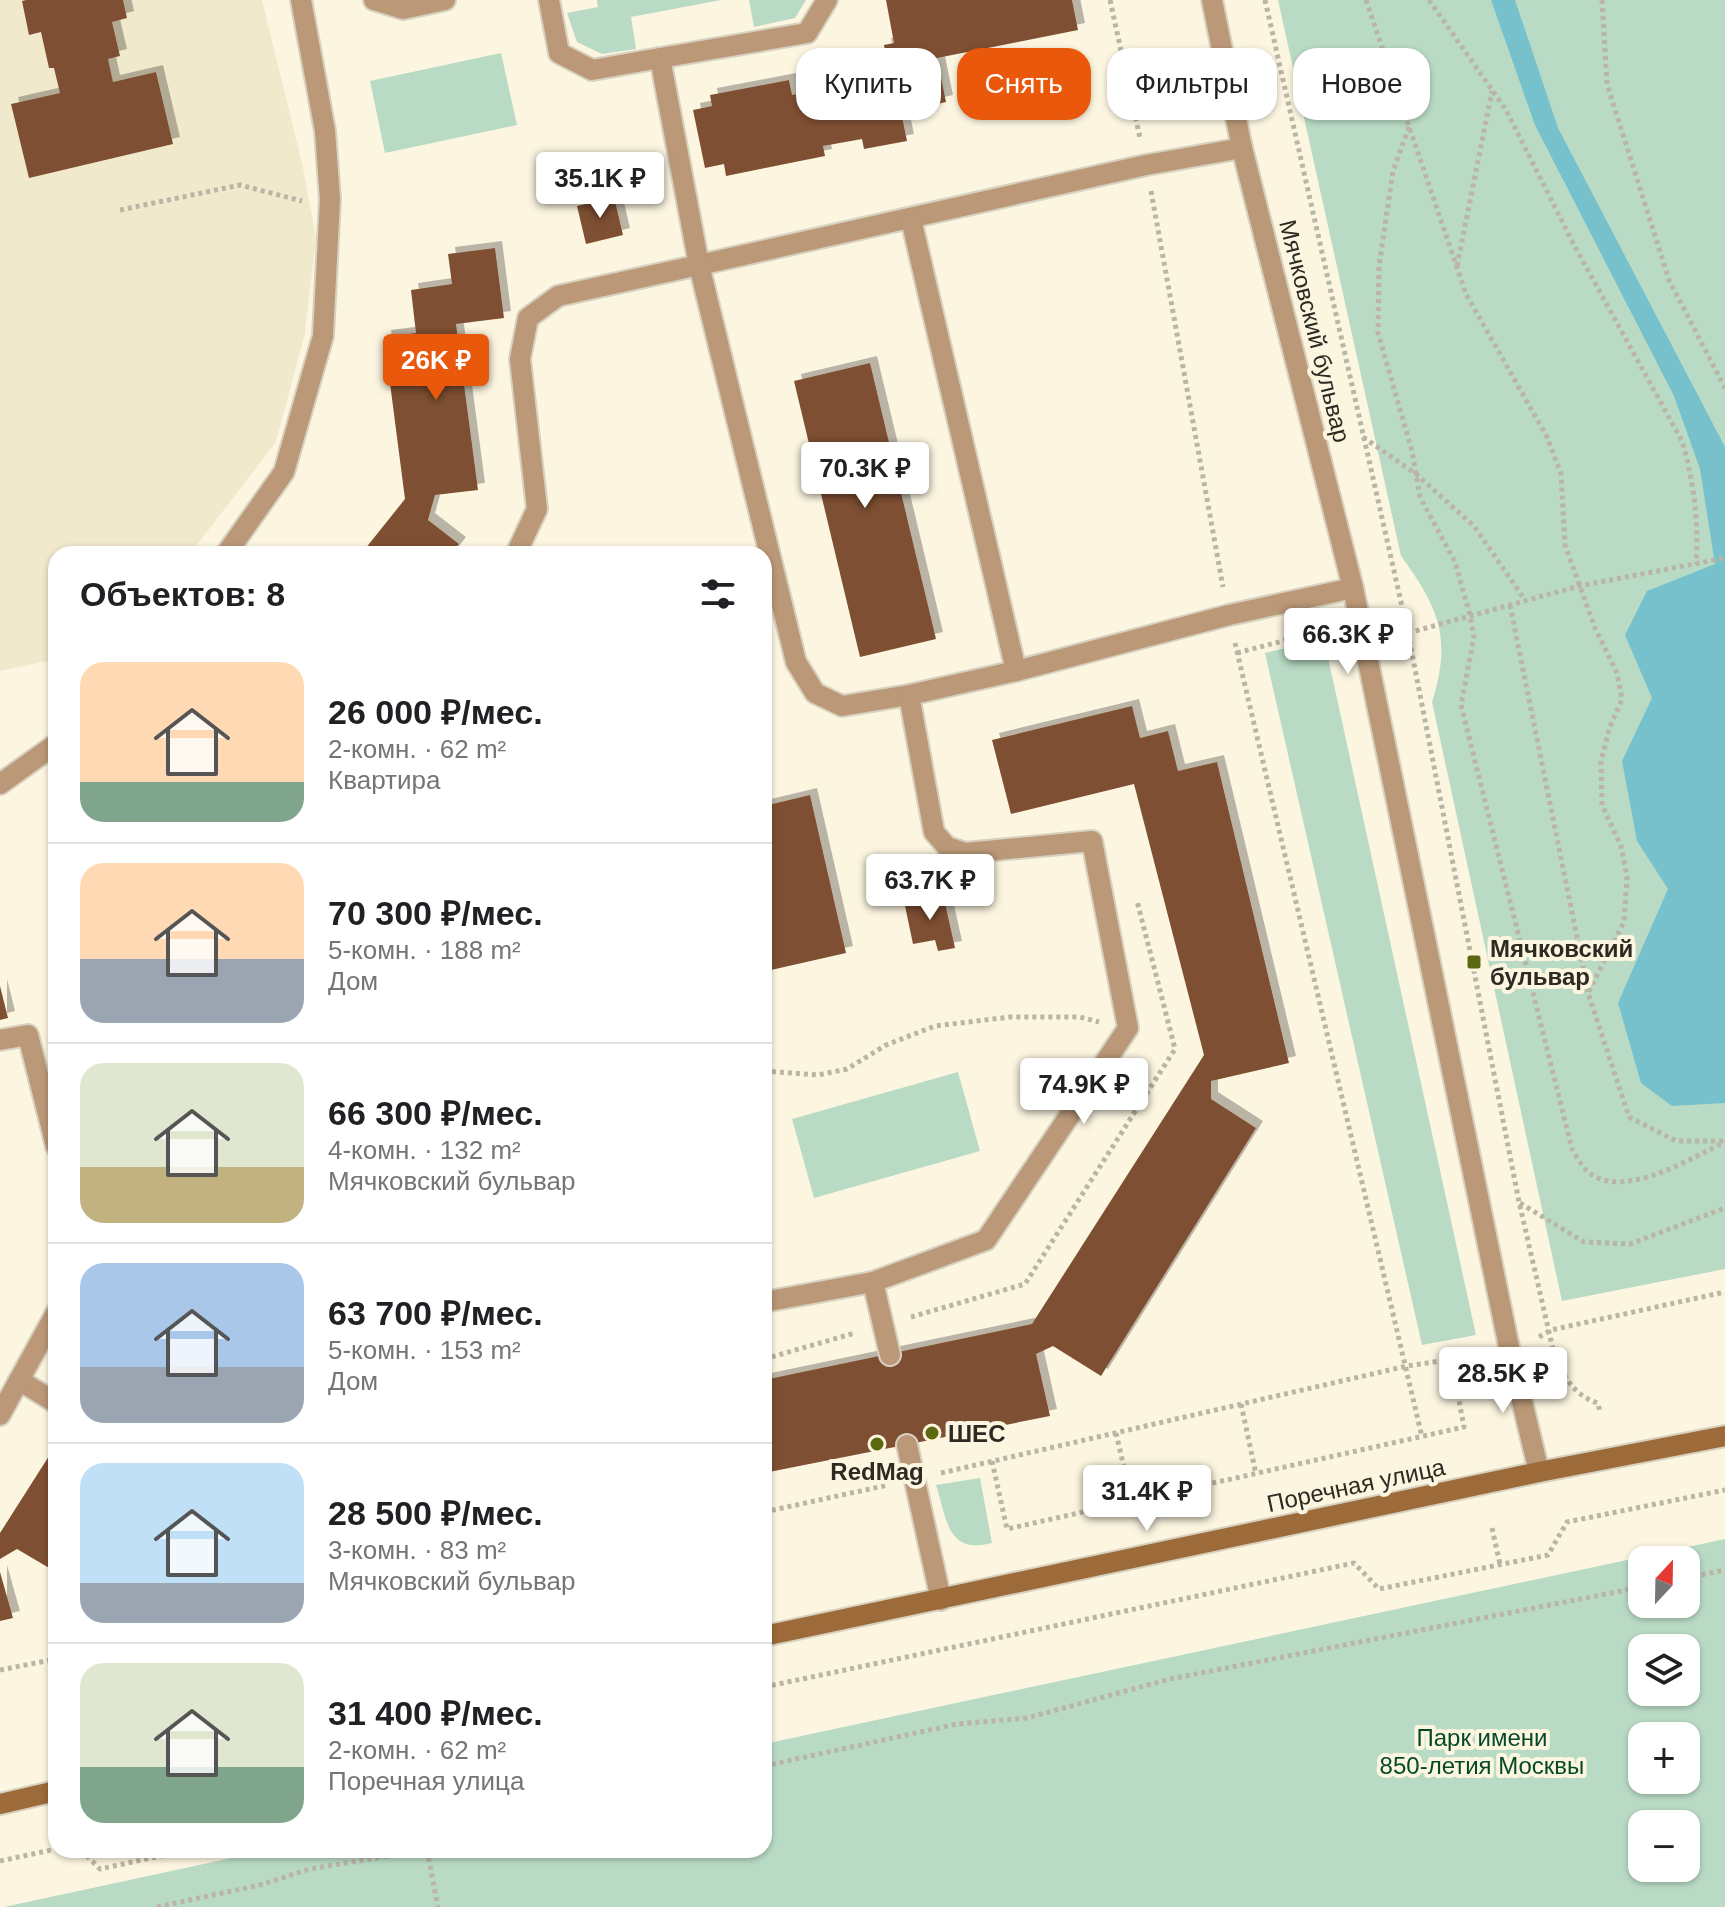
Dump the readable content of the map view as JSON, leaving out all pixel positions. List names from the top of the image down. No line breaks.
{"streets":{"main road":["Поречная улица"],"street":["Мячковский бульвар"]},"crossings":[["Мячковский бульвар","Поречная улица"]],"parks":["Парк имени 850-летия Москвы"],"places":{"transit":["Мячковский бульвар"],"other":["ШЕС","RedMag"]},"north":"top","page":{"chip":["Купить","Снять","Фильтры","Новое"],"price":["35.1K ₽","26K ₽","70.3K ₽","66.3K ₽","63.7K ₽","74.9K ₽","28.5K ₽","31.4K ₽"],"heading":"Объектов: 8","list":[{"name":"26 000 ₽/мес.","note":"2-комн. · 62 m² · Квартира"},{"name":"70 300 ₽/мес.","note":"5-комн. · 188 m² · Дом"},{"name":"66 300 ₽/мес.","note":"4-комн. · 132 m² · Мячковский бульвар"},{"name":"63 700 ₽/мес.","note":"5-комн. · 153 m² · Дом"},{"name":"28 500 ₽/мес.","note":"3-комн. · 83 m² · Мячковский бульвар"},{"name":"31 400 ₽/мес.","note":"2-комн. · 62 m² · Поречная улица"}],"map_buttons":["+","−"]}}
